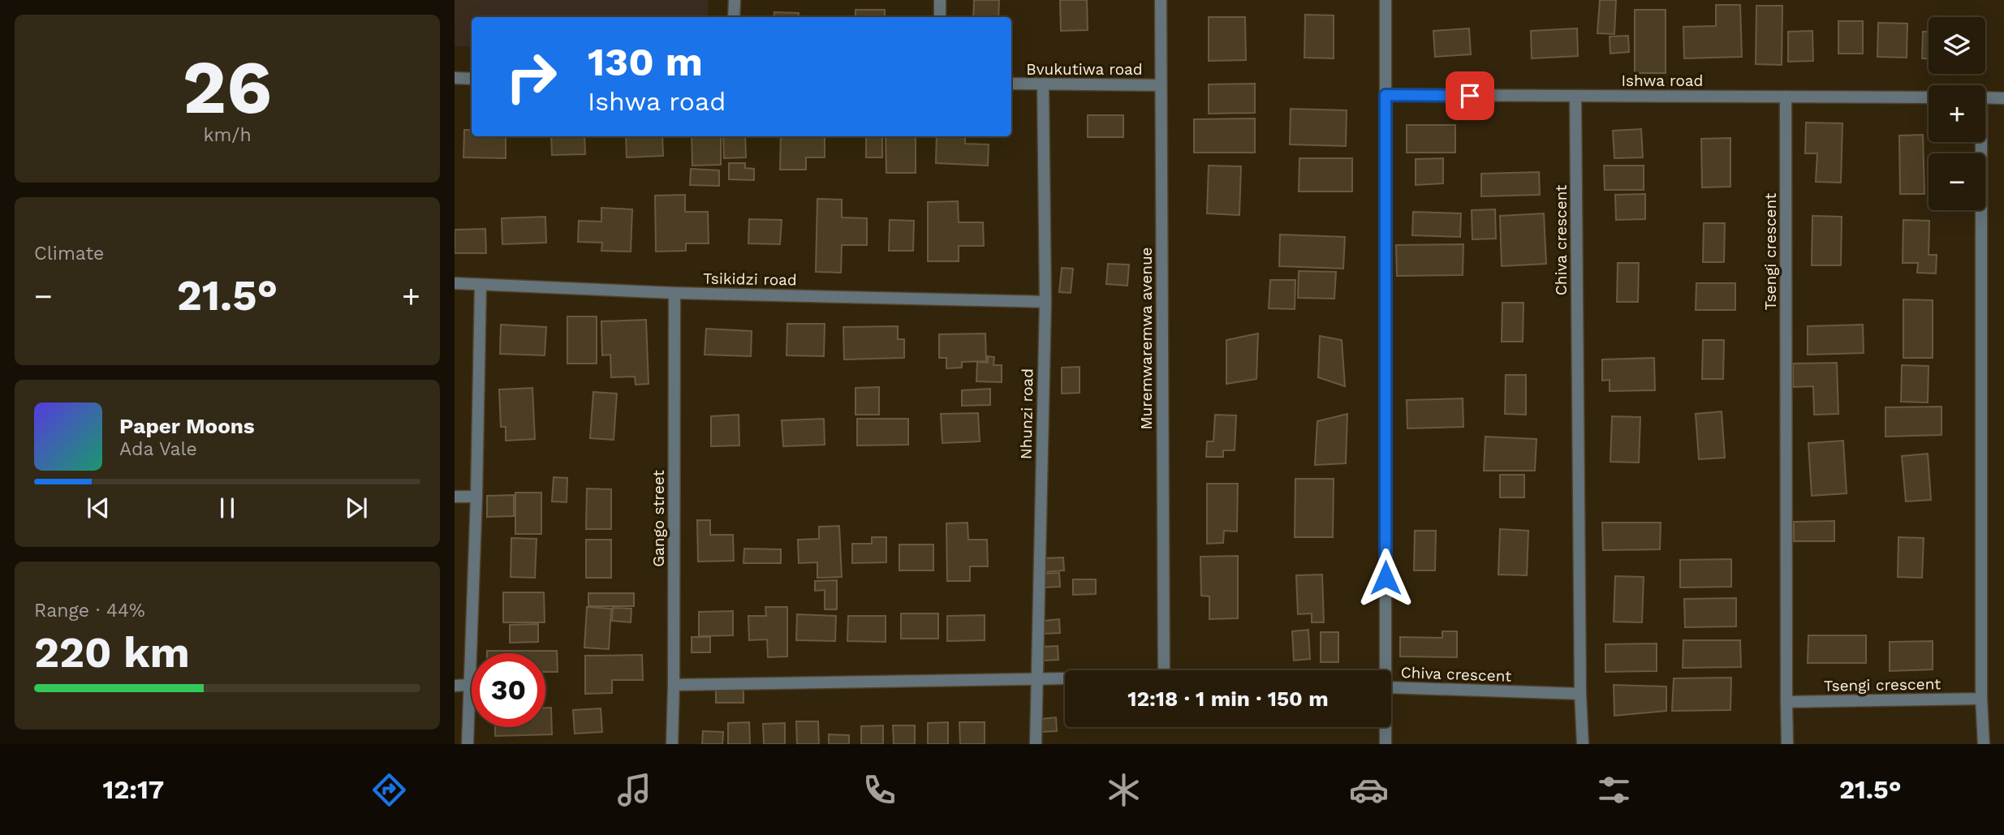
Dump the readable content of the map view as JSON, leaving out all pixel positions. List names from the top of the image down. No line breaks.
{"streets":{"street":["Bvukutiwa road","Ishwa road","Chiva crescent","Tsengi crescent","Tsikidzi road","Muremwaremwa avenue","Nhunzi road","Gango street"]},"crossings":[["Bvukutiwa road","Muremwaremwa avenue"],["Bvukutiwa road","Nhunzi road"],["Ishwa road","Chiva crescent"],["Ishwa road","Tsengi crescent"],["Tsikidzi road","Nhunzi road"],["Tsikidzi road","Gango street"],["Muremwaremwa avenue","Nhunzi road"]],"page":{"tile":[["26","km/h"],"Climate",["Range · 44%","220 km"]],"map_buttons":["+","−"],"turn":["130 m","Ishwa road"],"heat":["−","21.5°","+"],"song":["Paper Moons","Ada Vale"],"limit":"30","trip":"12:18 · 1 min · 150 m","tabs":["12:17","21.5°"]}}
